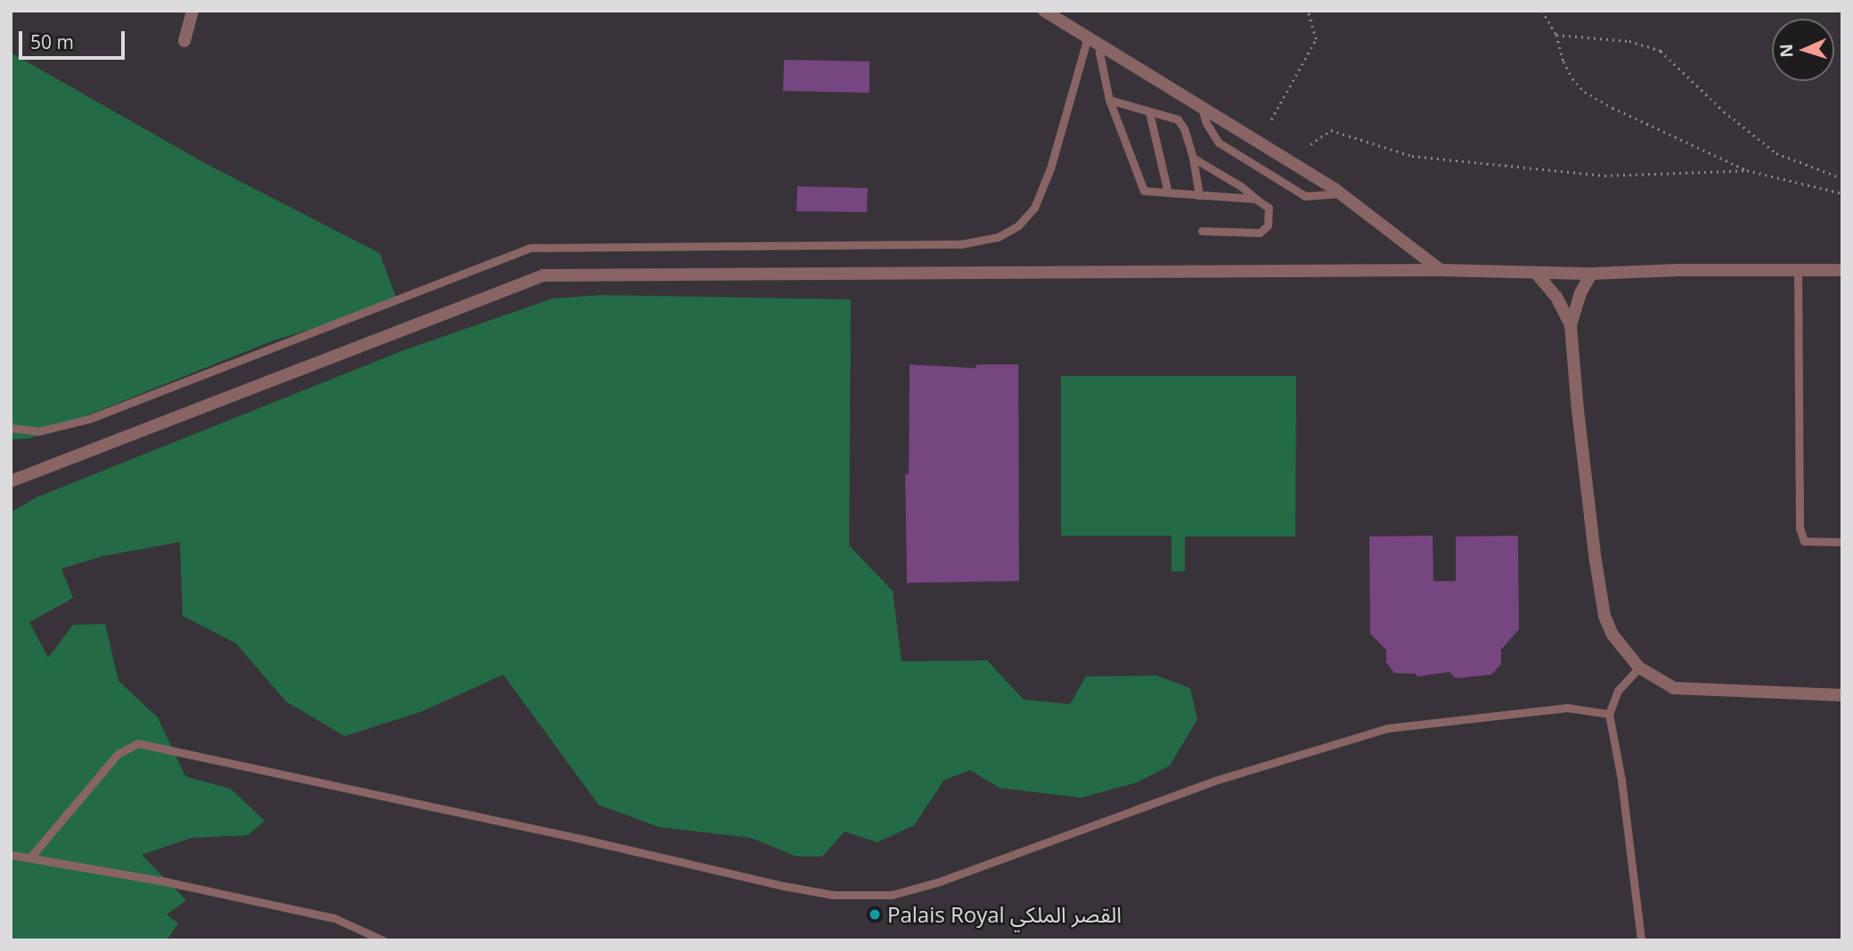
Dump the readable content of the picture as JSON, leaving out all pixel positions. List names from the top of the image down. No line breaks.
{"places":["Palais Royal القصر الملكي"],"scale_bar":"50 m","north":"left"}
